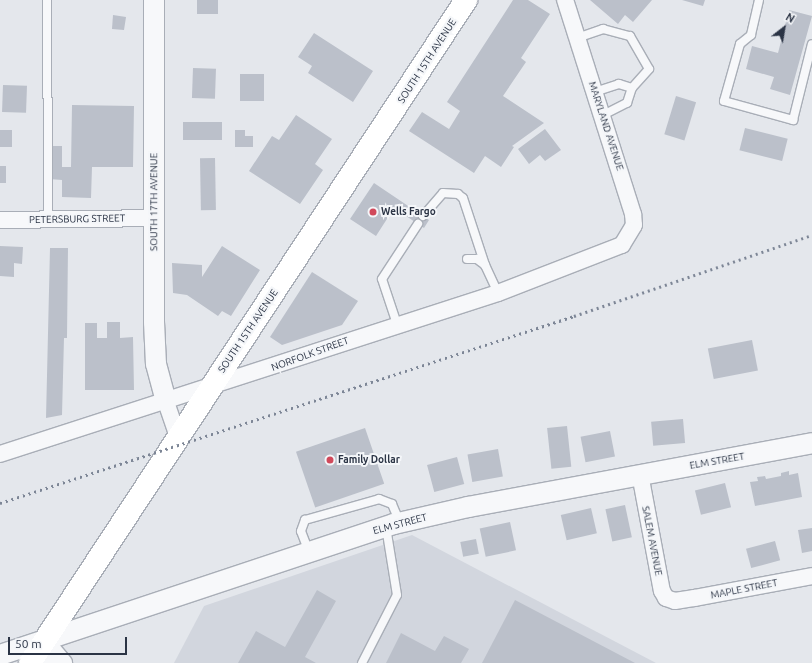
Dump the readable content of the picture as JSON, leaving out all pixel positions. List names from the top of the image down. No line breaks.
{"streets":{"main road":["SOUTH 15TH AVENUE"],"street":["MARYLAND AVENUE","SOUTH 17TH AVENUE","PETERSBURG STREET","NORFOLK STREET","ELM STREET","SALEM AVENUE","MAPLE STREET"]},"crossings":[["SOUTH 15TH AVENUE","NORFOLK STREET"],["SOUTH 15TH AVENUE","ELM STREET"],["MARYLAND AVENUE","NORFOLK STREET"],["SOUTH 17TH AVENUE","PETERSBURG STREET"],["SOUTH 17TH AVENUE","NORFOLK STREET"],["ELM STREET","SALEM AVENUE"],["SALEM AVENUE","MAPLE STREET"]],"places":["Wells Fargo","Family Dollar"],"scale_bar":"50 m","north":"top right"}
